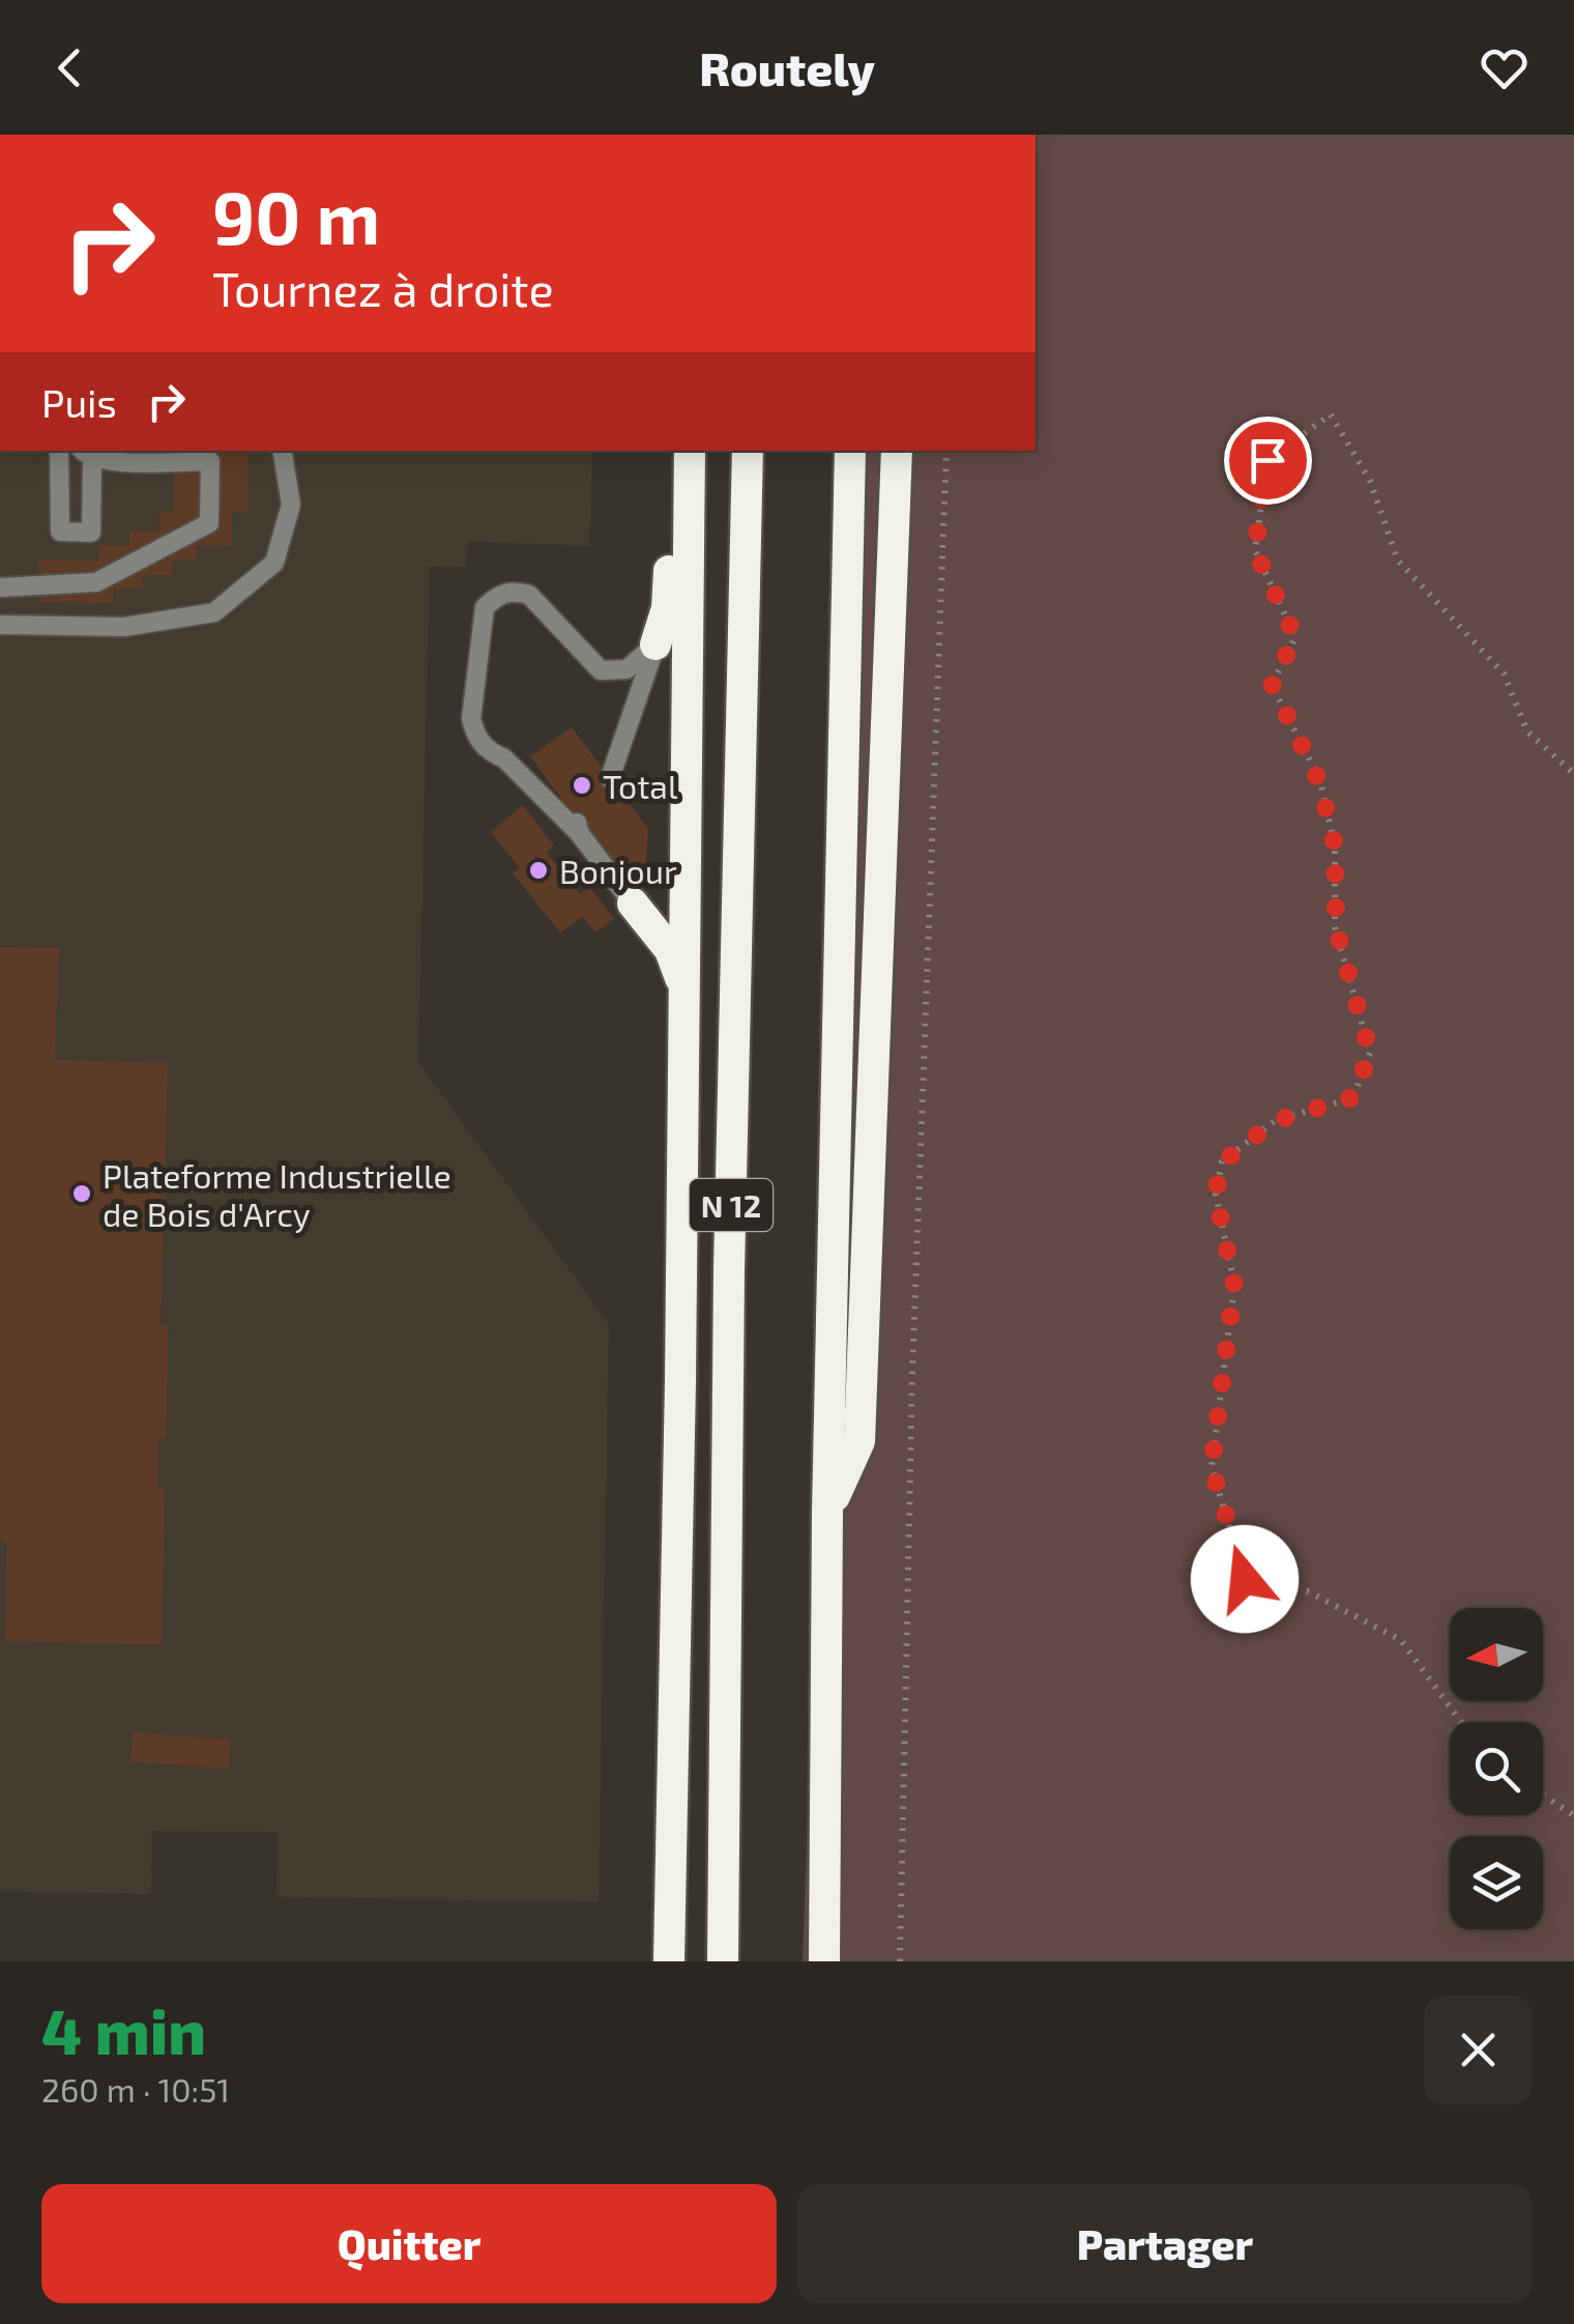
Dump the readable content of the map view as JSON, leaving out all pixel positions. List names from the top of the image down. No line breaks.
{"streets":{"highway":["N 12"]},"places":["Total","Bonjour","Plateforme Industrielle de Bois d'Arcy"],"north":"left","page":{"header":"Routely","turn":["90 m","Tournez à droite"],"then":"Puis","heading":["4 min","260 m · 10:51"],"buttons":["Quitter","Partager"]}}
